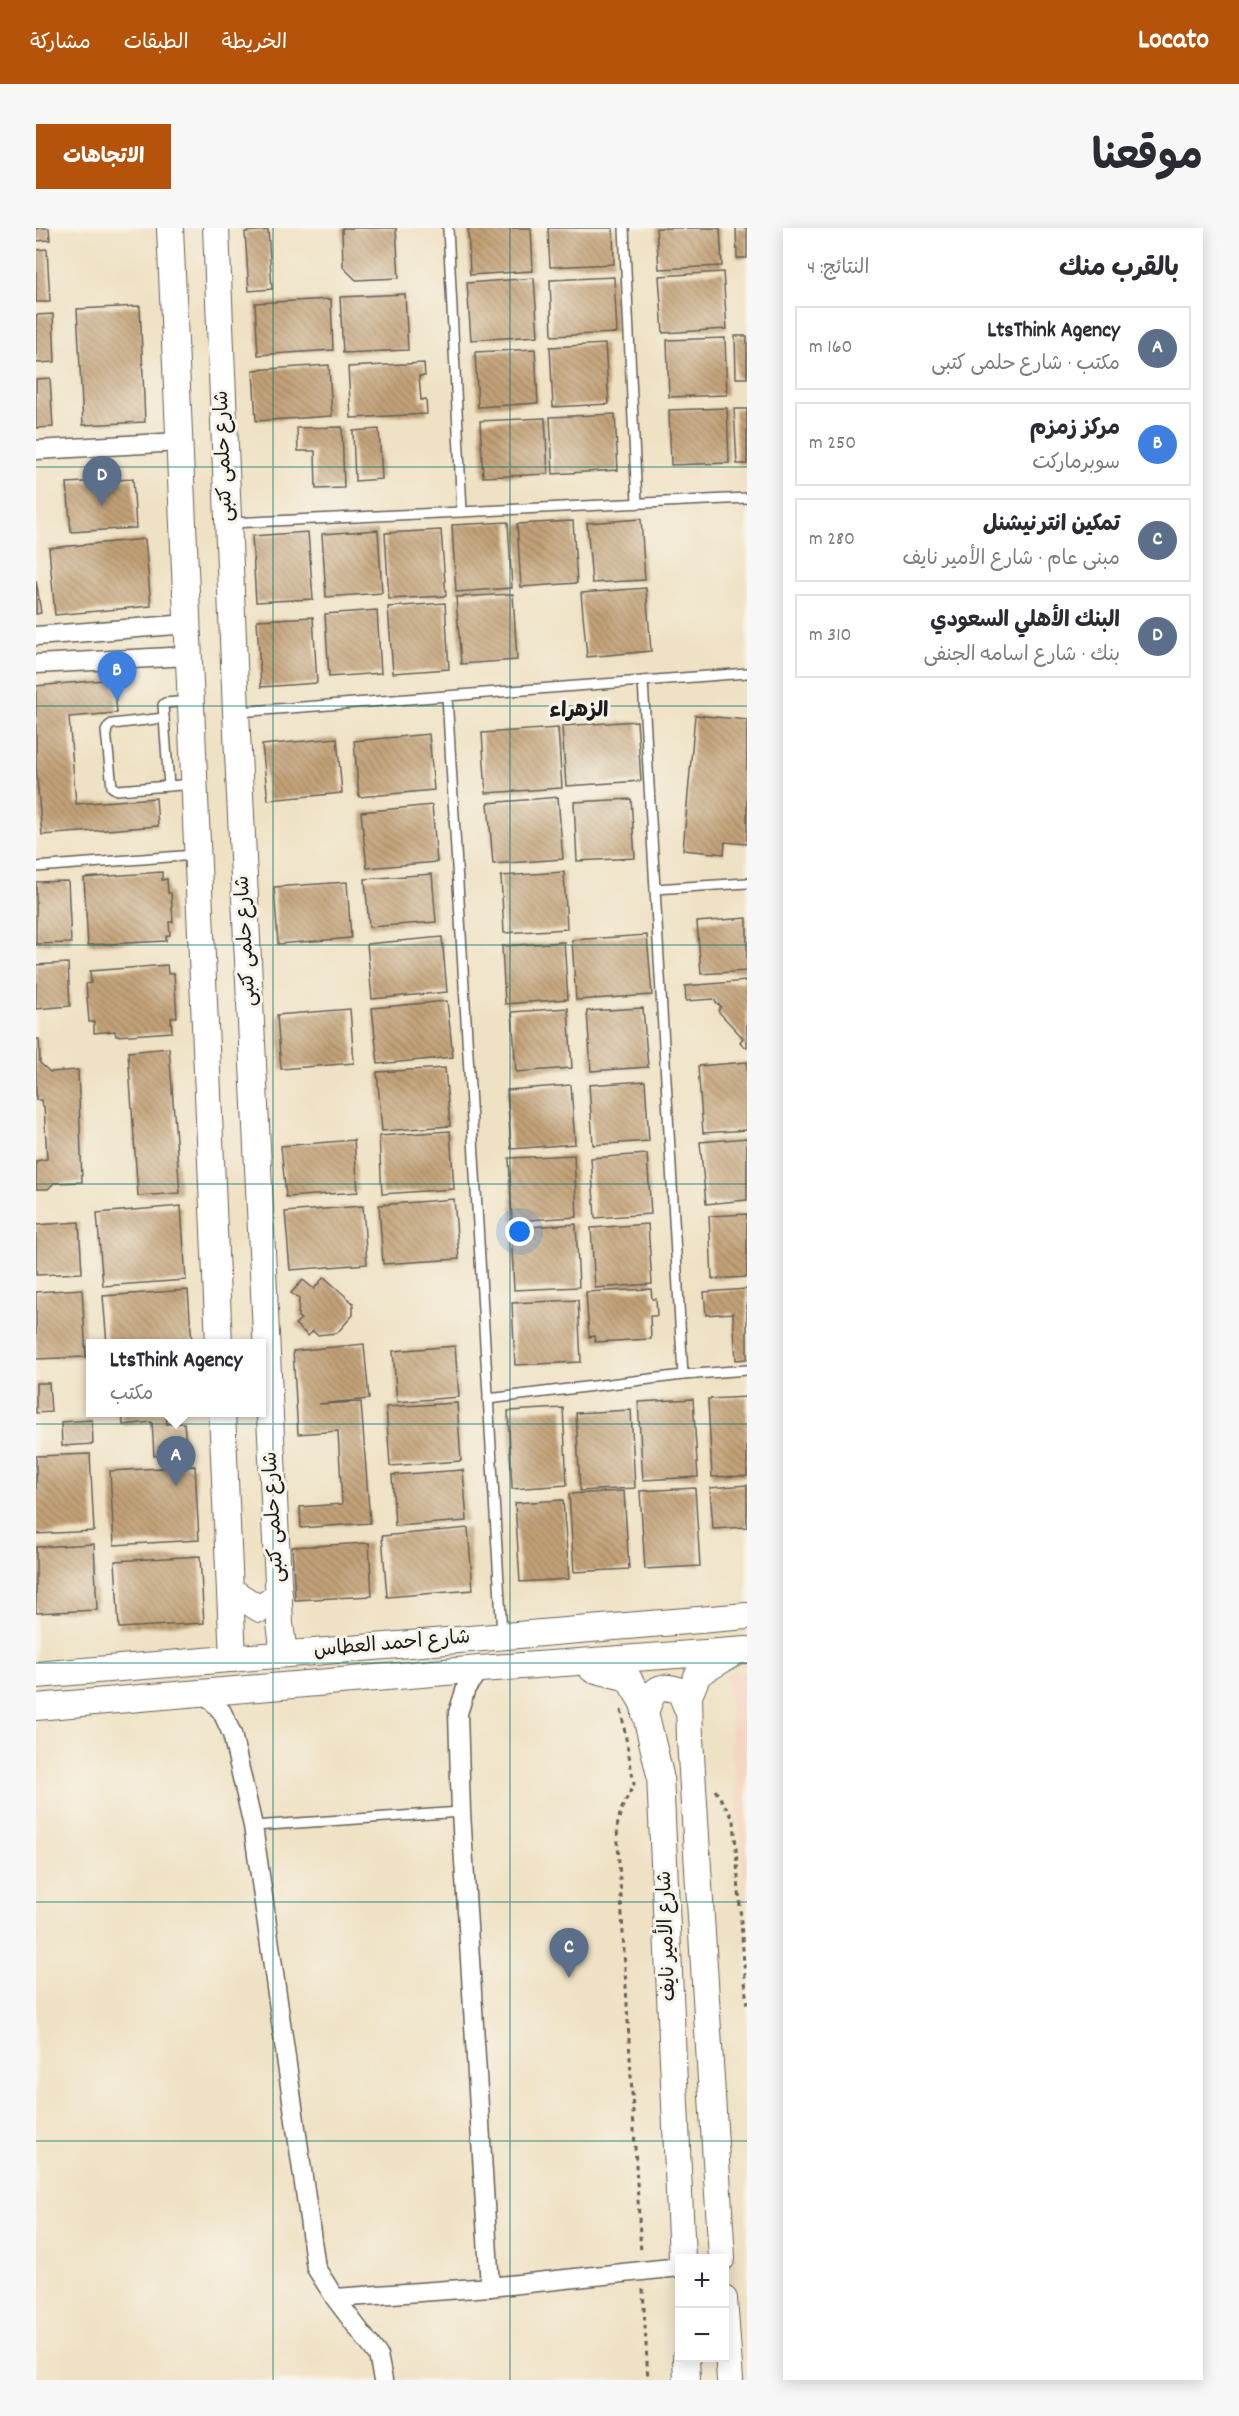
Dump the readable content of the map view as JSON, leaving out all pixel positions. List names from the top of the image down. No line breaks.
{"streets":{"street":["شارع حلمى كتبى","شارع احمد العطاس","شارع الأمير نايف"]},"crossings":[["شارع حلمى كتبى","شارع احمد العطاس"],["شارع احمد العطاس","شارع الأمير نايف"]],"districts":["الزهراء"],"page":{"header":"Locato","nav":["الخريطة","الطبقات","مشاركة"],"title":"موقعنا","buttons":"الاتجاهات","heading":["بالقرب منك","النتائج: 4"],"list":[{"mark":"A","name":"LtsThink Agency","note":"مكتب · شارع حلمى كتبى","value":"160 m"},{"mark":"B","name":"مركز زمزم","note":"سوبرماركت","value":"250 m"},{"mark":"C","name":"تمكين انترنیشنل","note":"مبنى عام · شارع الأمير نايف","value":"280 m"},{"mark":"D","name":"البنك الأهلي السعودي","note":"بنك · شارع اسامه الجنفى","value":"310 m"}],"pins":["D","B","A","C"],"popup":["LtsThink Agency","مكتب"],"map_buttons":["+","−"]}}
